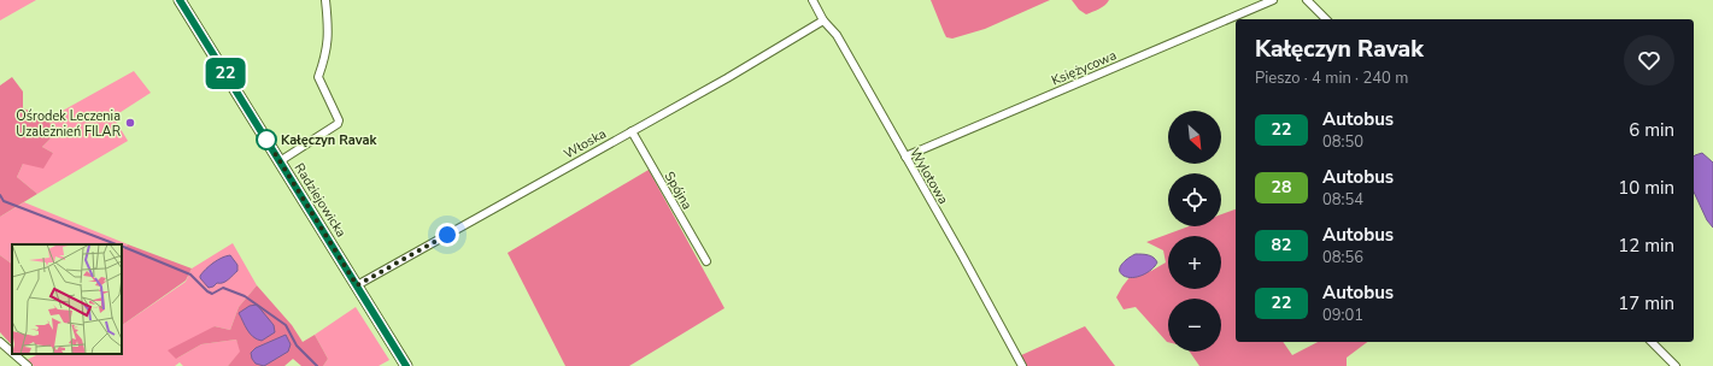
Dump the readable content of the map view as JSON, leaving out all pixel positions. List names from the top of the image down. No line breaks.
{"streets":{"main road":["Radziejowicka"],"street":["Księżycowa","Włoska","Wylotowa","Spójna"]},"crossings":[["Księżycowa","Wylotowa"],["Włoska","Wylotowa"],["Włoska","Spójna"],["Włoska","Radziejowicka"]],"places":["Ośrodek Leczenia Uzależnień FILAR","Kałęczyn Ravak"],"lines":["bus line 22"],"north":"bottom right","page":{"on_map":"22","heading":["Kałęczyn Ravak","Pieszo · 4 min · 240 m"],"list":[{"mark":"22","name":"Autobus","note":"08:50","value":"6 min"},{"mark":"28","name":"Autobus","note":"08:54","value":"10 min"},{"mark":"82","name":"Autobus","note":"08:56","value":"12 min"},{"mark":"22","name":"Autobus","note":"09:01","value":"17 min"}],"map_buttons":["+","−"]}}
